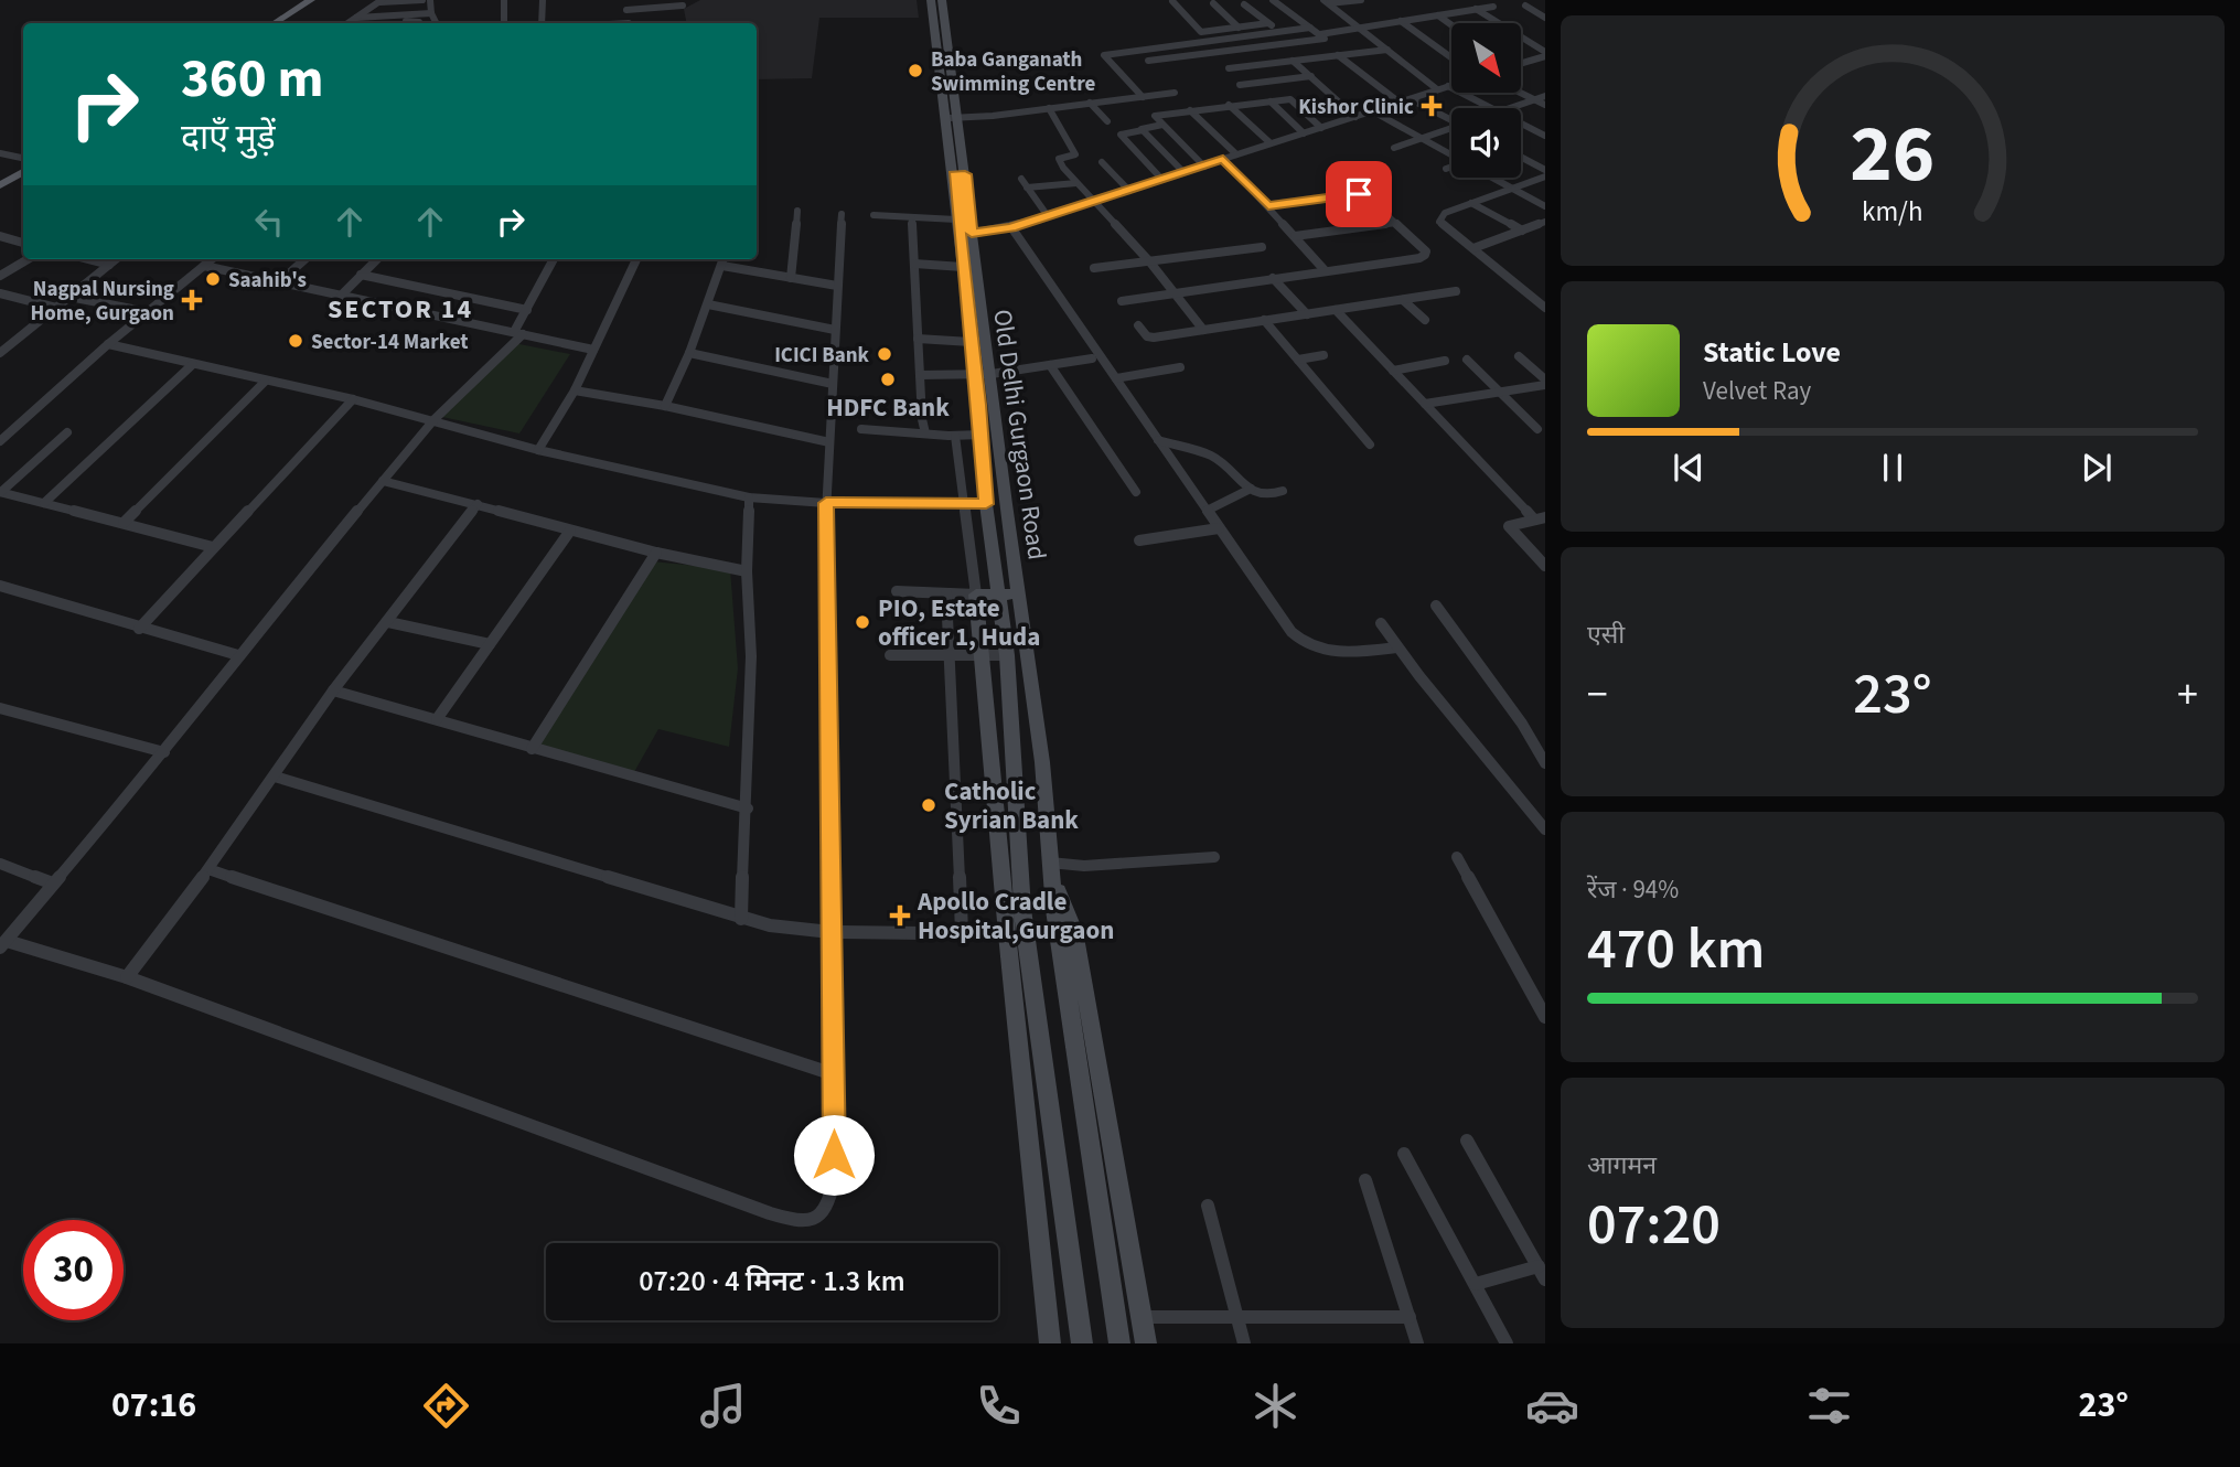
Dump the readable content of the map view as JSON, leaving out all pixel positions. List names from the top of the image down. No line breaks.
{"streets":{"main road":["Old Delhi Gurgaon Road"]},"districts":["SECTOR 14"],"places":{"other":["Baba Ganganath Swimming Centre","Saahib's","Sector-14 Market","ICICI Bank","HDFC Bank","PIO, Estate officer 1, Huda","Catholic Syrian Bank"],"health":["Kishor Clinic","Nagpal Nursing Home, Gurgaon","Apollo Cradle Hospital,Gurgaon"]},"north":"bottom right","page":{"turn":["360 m","दाएँ मुड़ें"],"song":["Static Love","Velvet Ray"],"tile":["एसी",["रेंज · 94%","470 km"],["आगमन","07:20"]],"heat":["−","23°","+"],"limit":"30","trip":"07:20 · 4 मिनट · 1.3 km","tabs":["07:16","23°"],"gauge":["26","km/h"]}}
